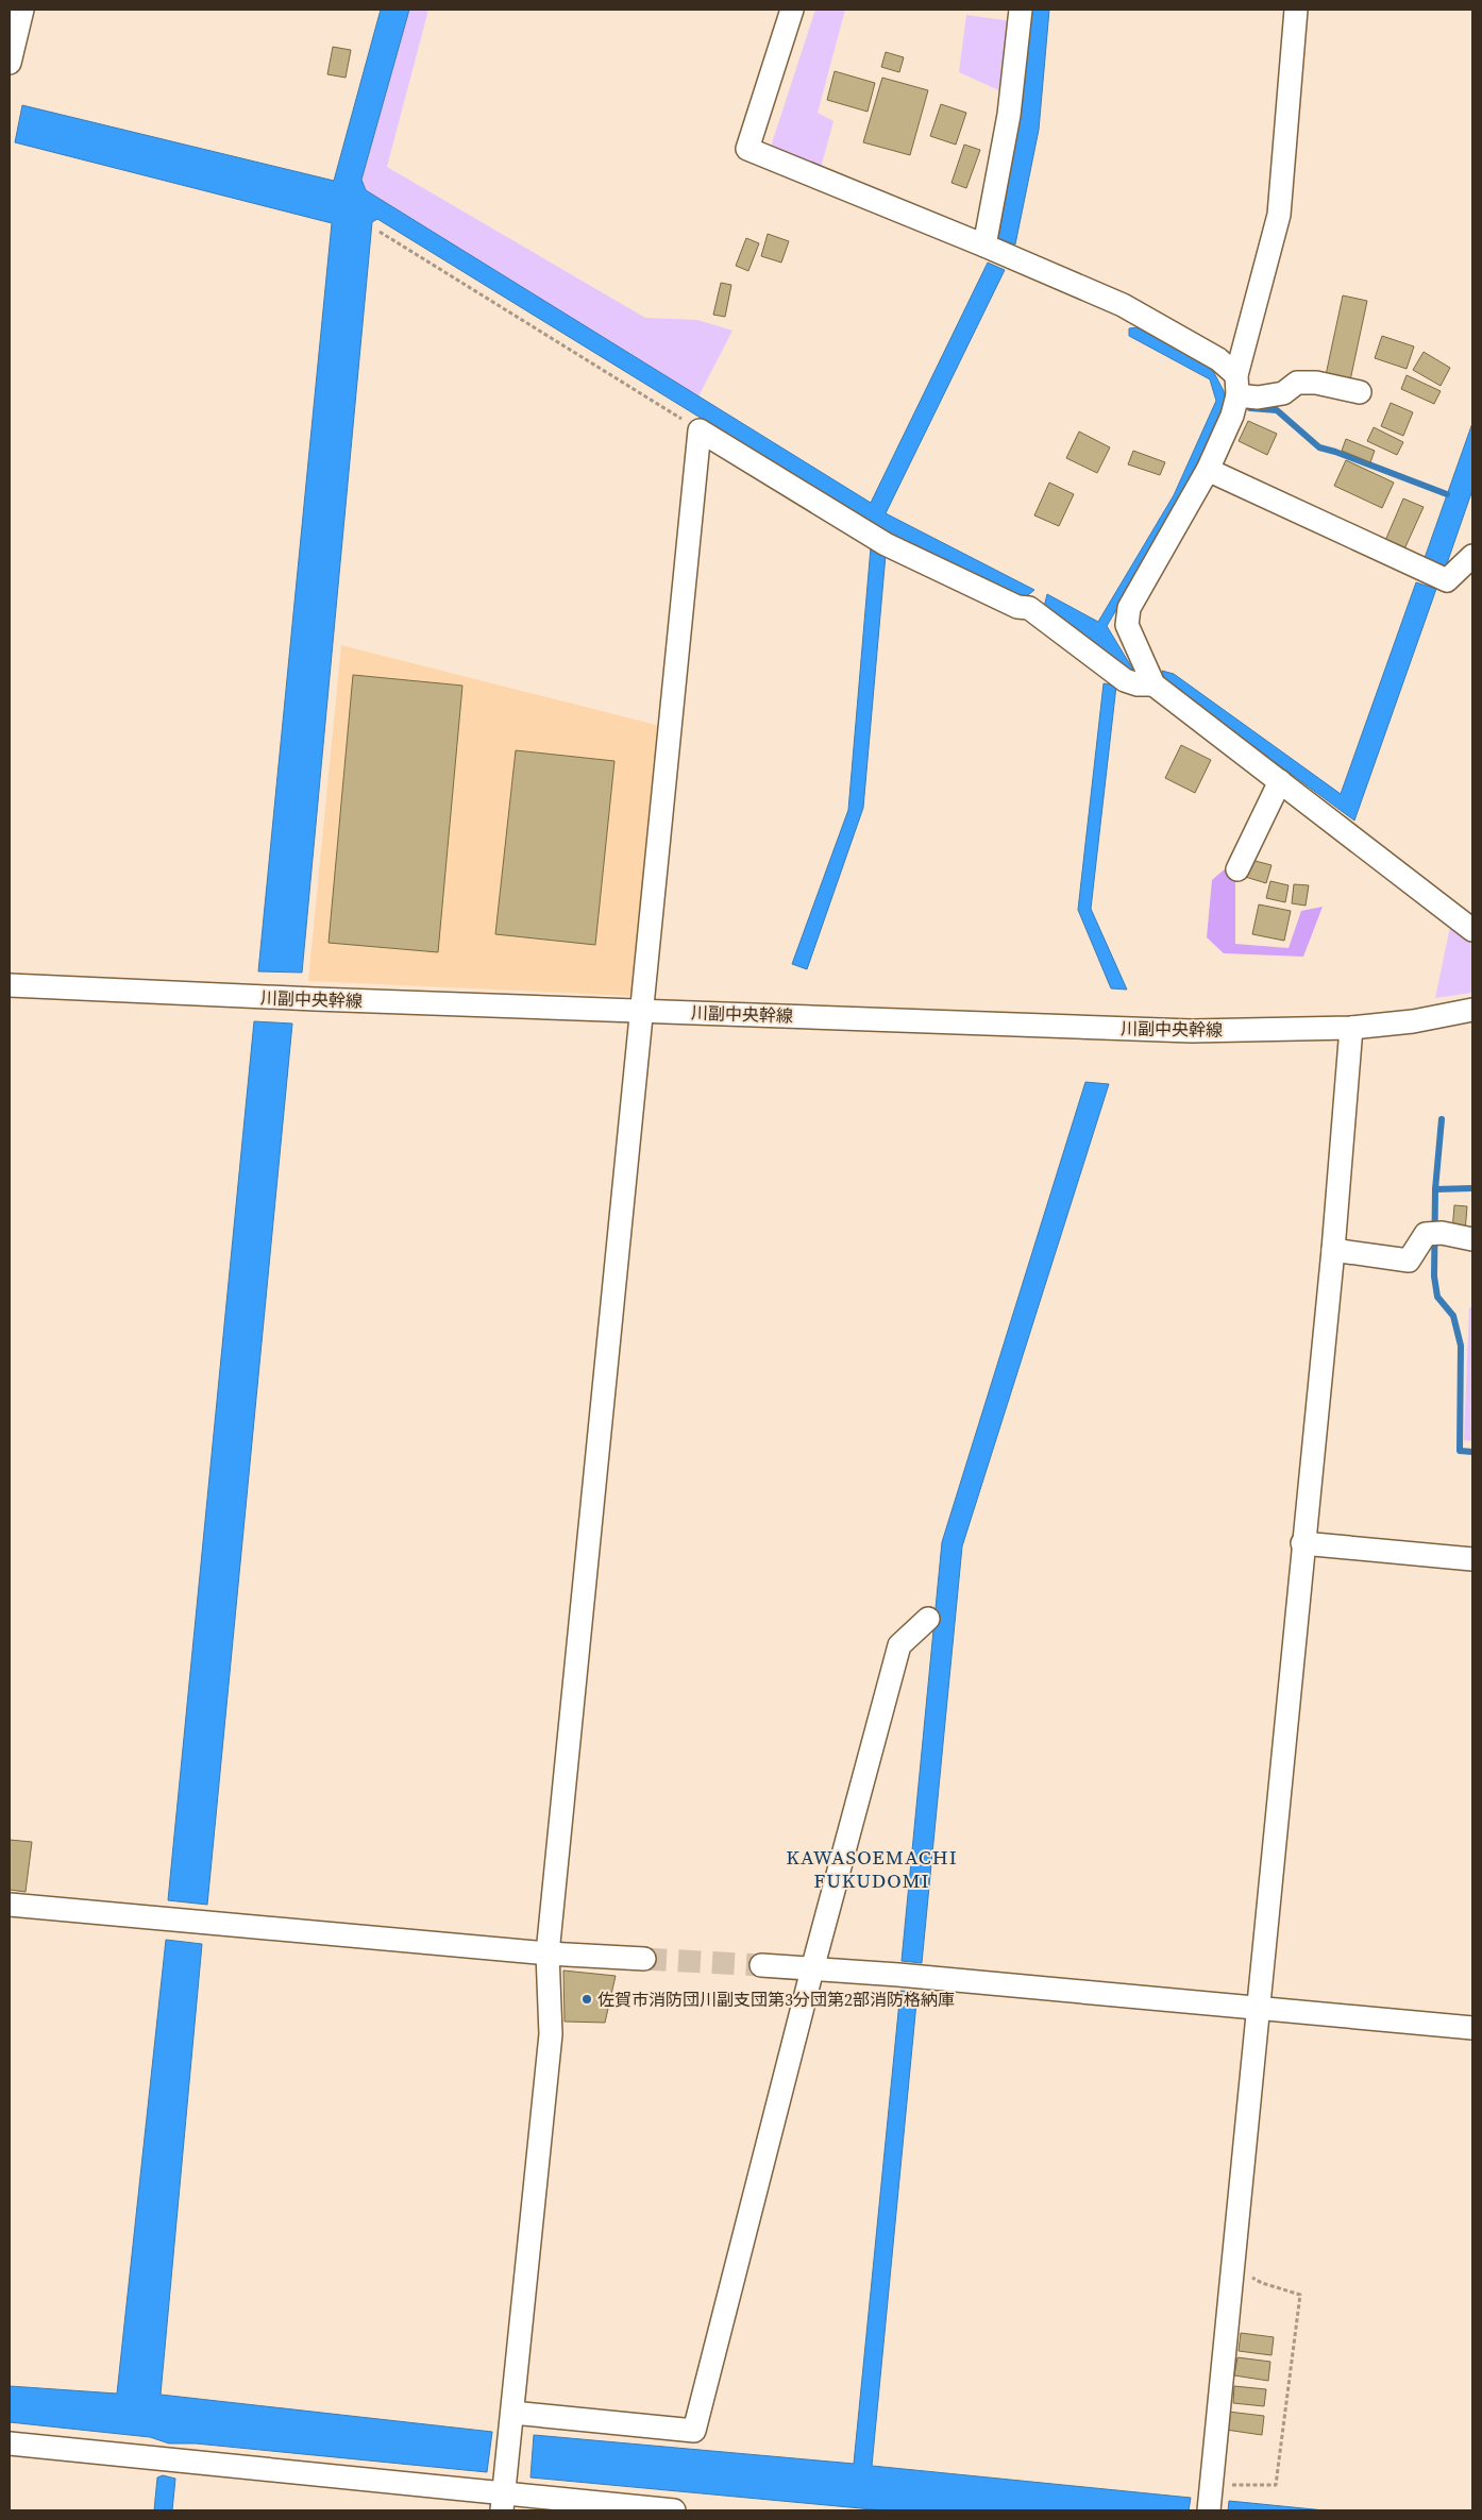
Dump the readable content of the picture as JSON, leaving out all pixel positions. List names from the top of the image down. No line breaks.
{"streets":{"street":["川副中央幹線"]},"districts":["KAWASOEMACHI FUKUDOMI"],"places":["佐賀市消防団川副支団第3分団第2部消防格納庫"]}
